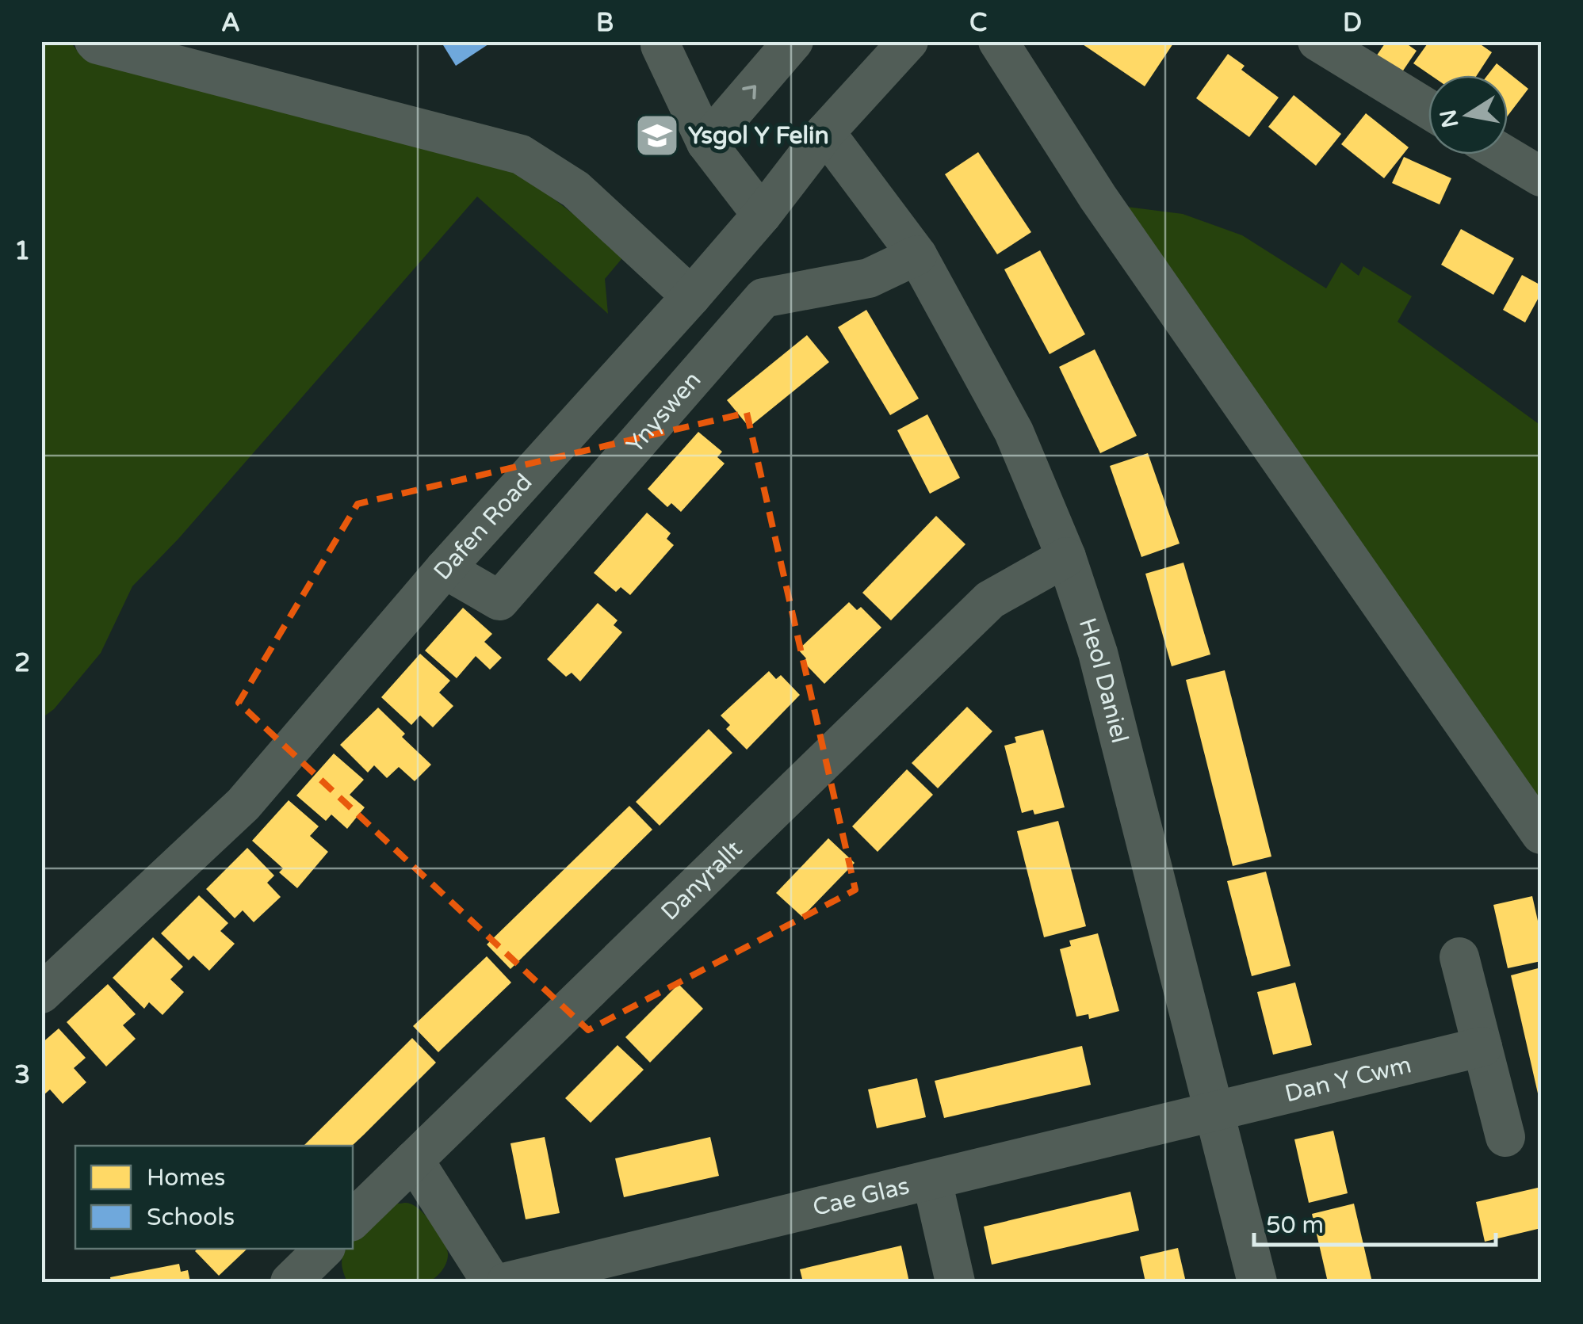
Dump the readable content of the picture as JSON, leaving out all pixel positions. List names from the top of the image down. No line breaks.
{"streets":{"street":["Ynyswen","Dafen Road","Heol Daniel","Danyrallt","Dan Y Cwm","Cae Glas"]},"crossings":[["Ynyswen","Dafen Road"],["Ynyswen","Heol Daniel"],["Dafen Road","Heol Daniel"],["Heol Daniel","Danyrallt"],["Heol Daniel","Dan Y Cwm"],["Heol Daniel","Cae Glas"],["Dan Y Cwm","Cae Glas"]],"places":{"school or university":["Ysgol Y Felin"]},"legend":["Homes","Schools"],"scale_bar":"50 m","north":"left","grid":{"columns":["A","B","C","D"],"rows":["1","2","3"]}}
